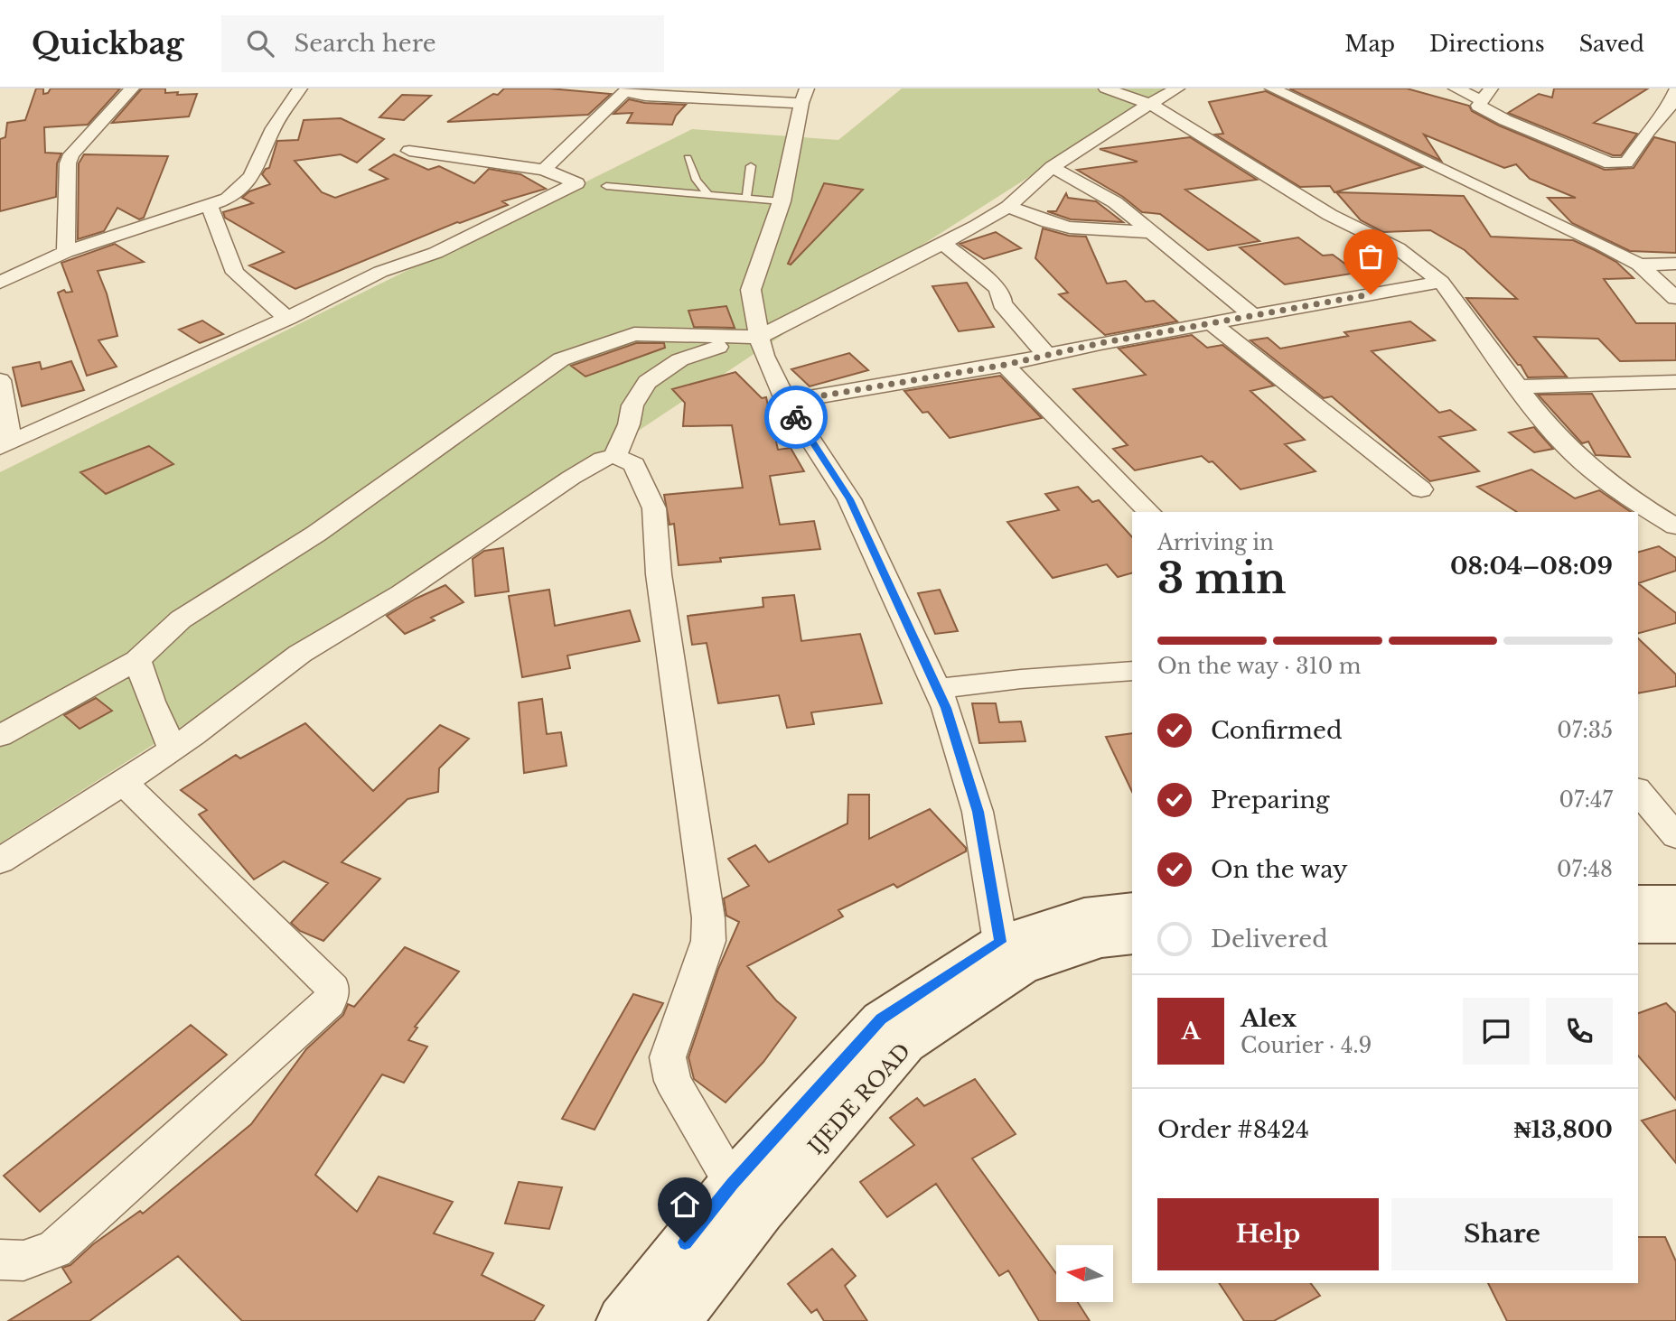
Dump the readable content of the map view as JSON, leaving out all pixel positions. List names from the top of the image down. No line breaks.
{"streets":{"main road":["IJEDE ROAD"]},"north":"left","page":{"header":"Quickbag","search":"Search here","nav":["Map","Directions","Saved"],"heading":["3 min","Arriving in","08:04–08:09"],"panel":["Alex","Courier · 4.9","Order #8424","₦13,800"],"bar":"On the way · 310 m","list":[["Confirmed","07:35"],["Preparing","07:47"],["On the way","07:48"],"Delivered"],"round":"A","buttons":["Help","Share"]}}
